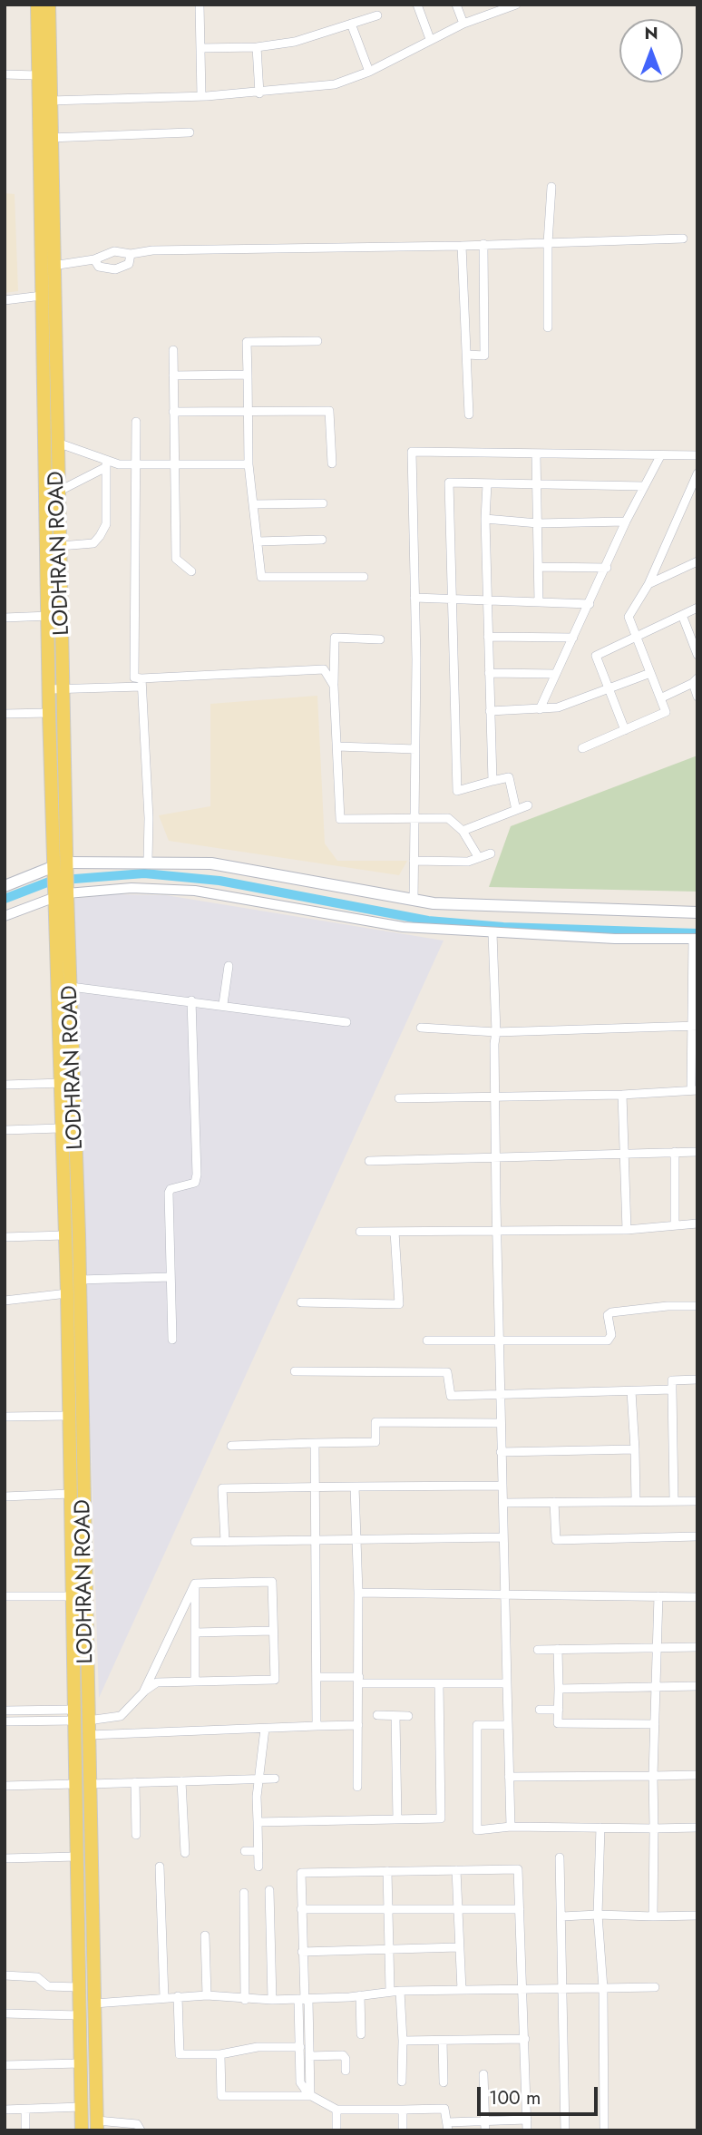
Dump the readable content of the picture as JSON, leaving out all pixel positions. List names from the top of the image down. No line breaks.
{"streets":{"main road":["LODHRAN ROAD"]},"scale_bar":"100 m","north":"top"}
